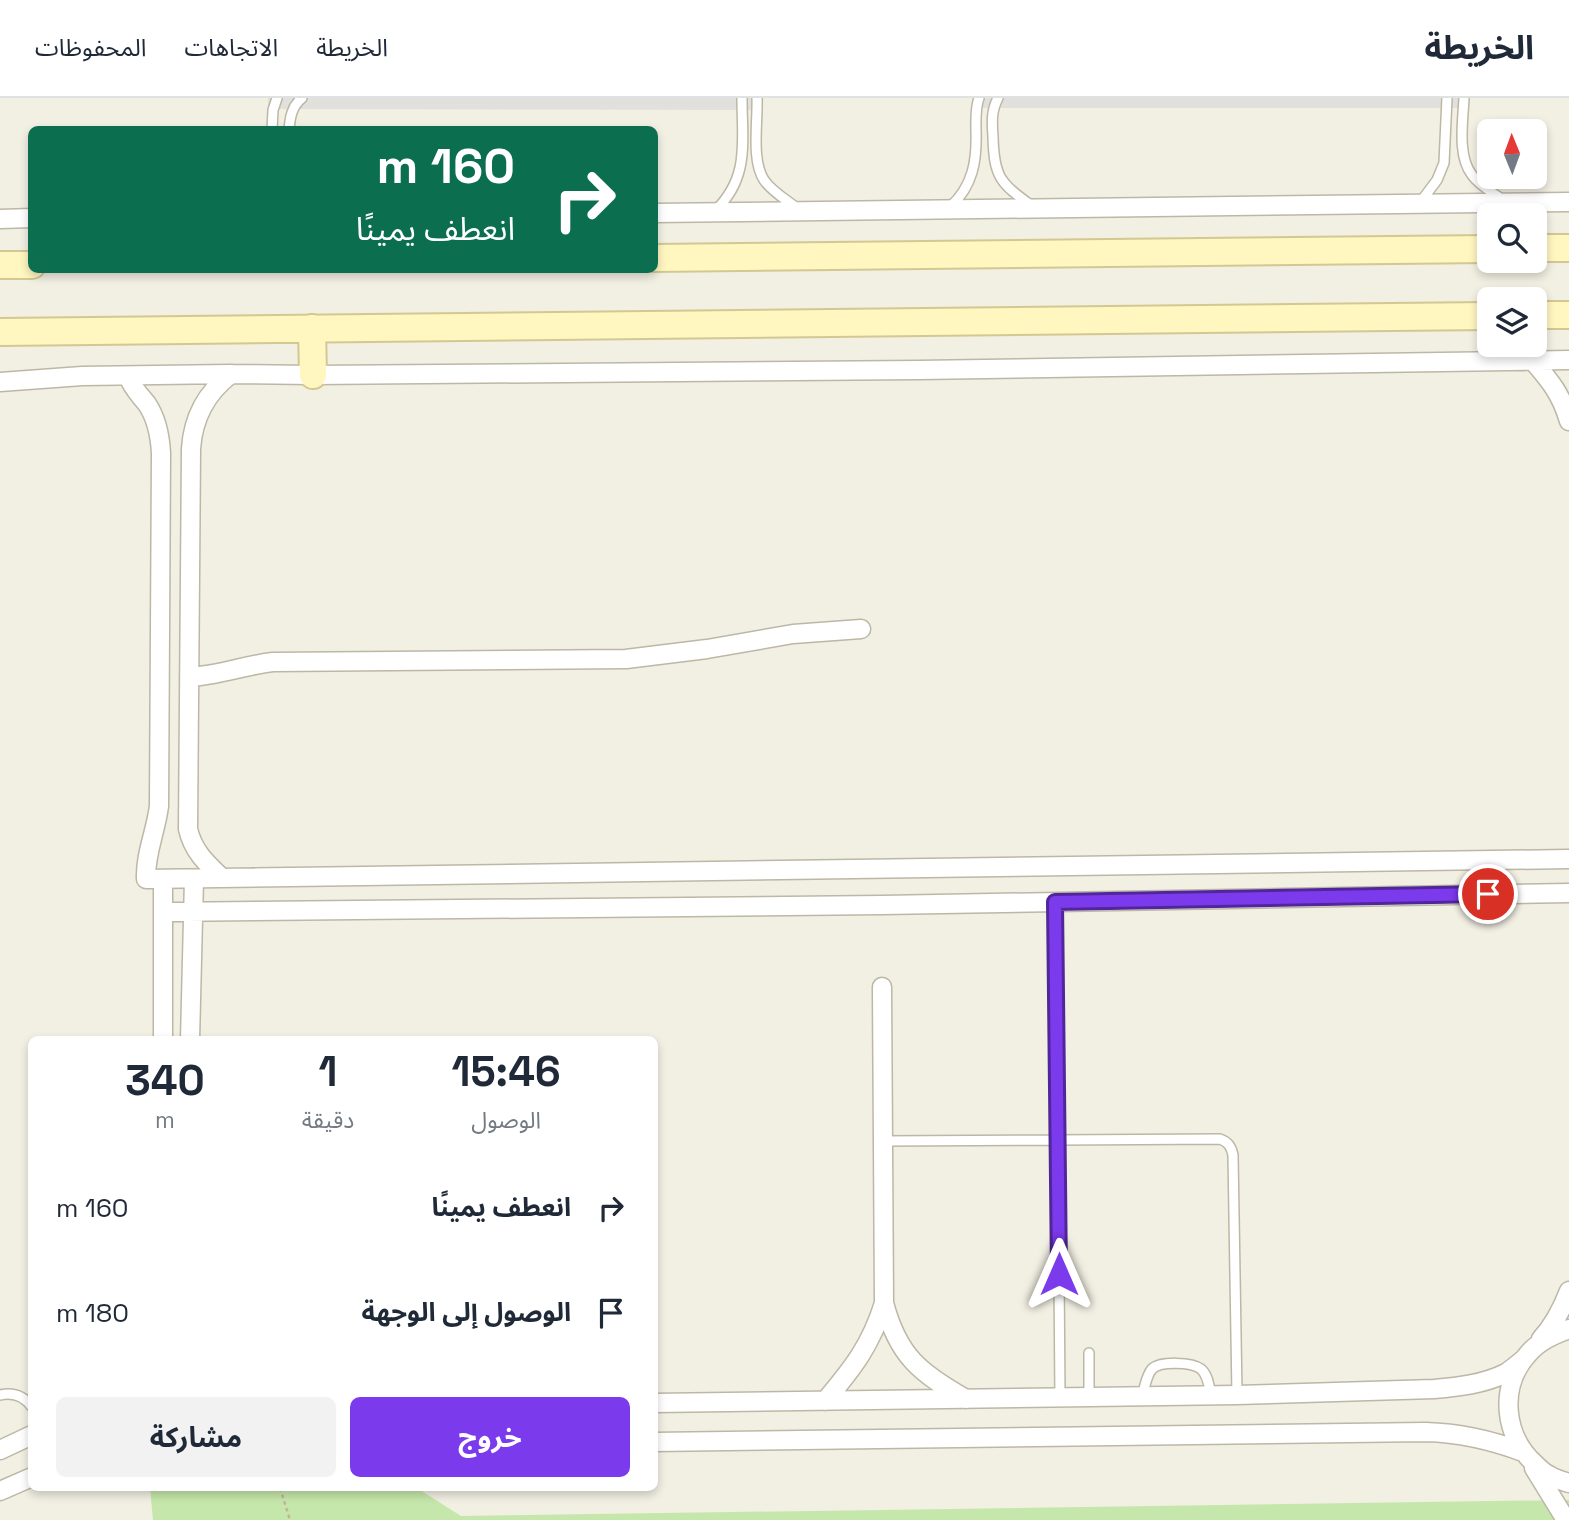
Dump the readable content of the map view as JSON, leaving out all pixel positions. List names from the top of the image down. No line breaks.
{"north":"top","page":{"header":"الخريطة","nav":["الخريطة","الاتجاهات","المحفوظات"],"turn":["160 m","انعطف يمينًا"],"eta":["15:46","الوصول","1","دقيقة","340","m"],"list":[{"name":"انعطف يمينًا","value":"160 m"},{"name":"الوصول إلى الوجهة","value":"180 m"}],"buttons":["خروج","مشاركة"]}}
